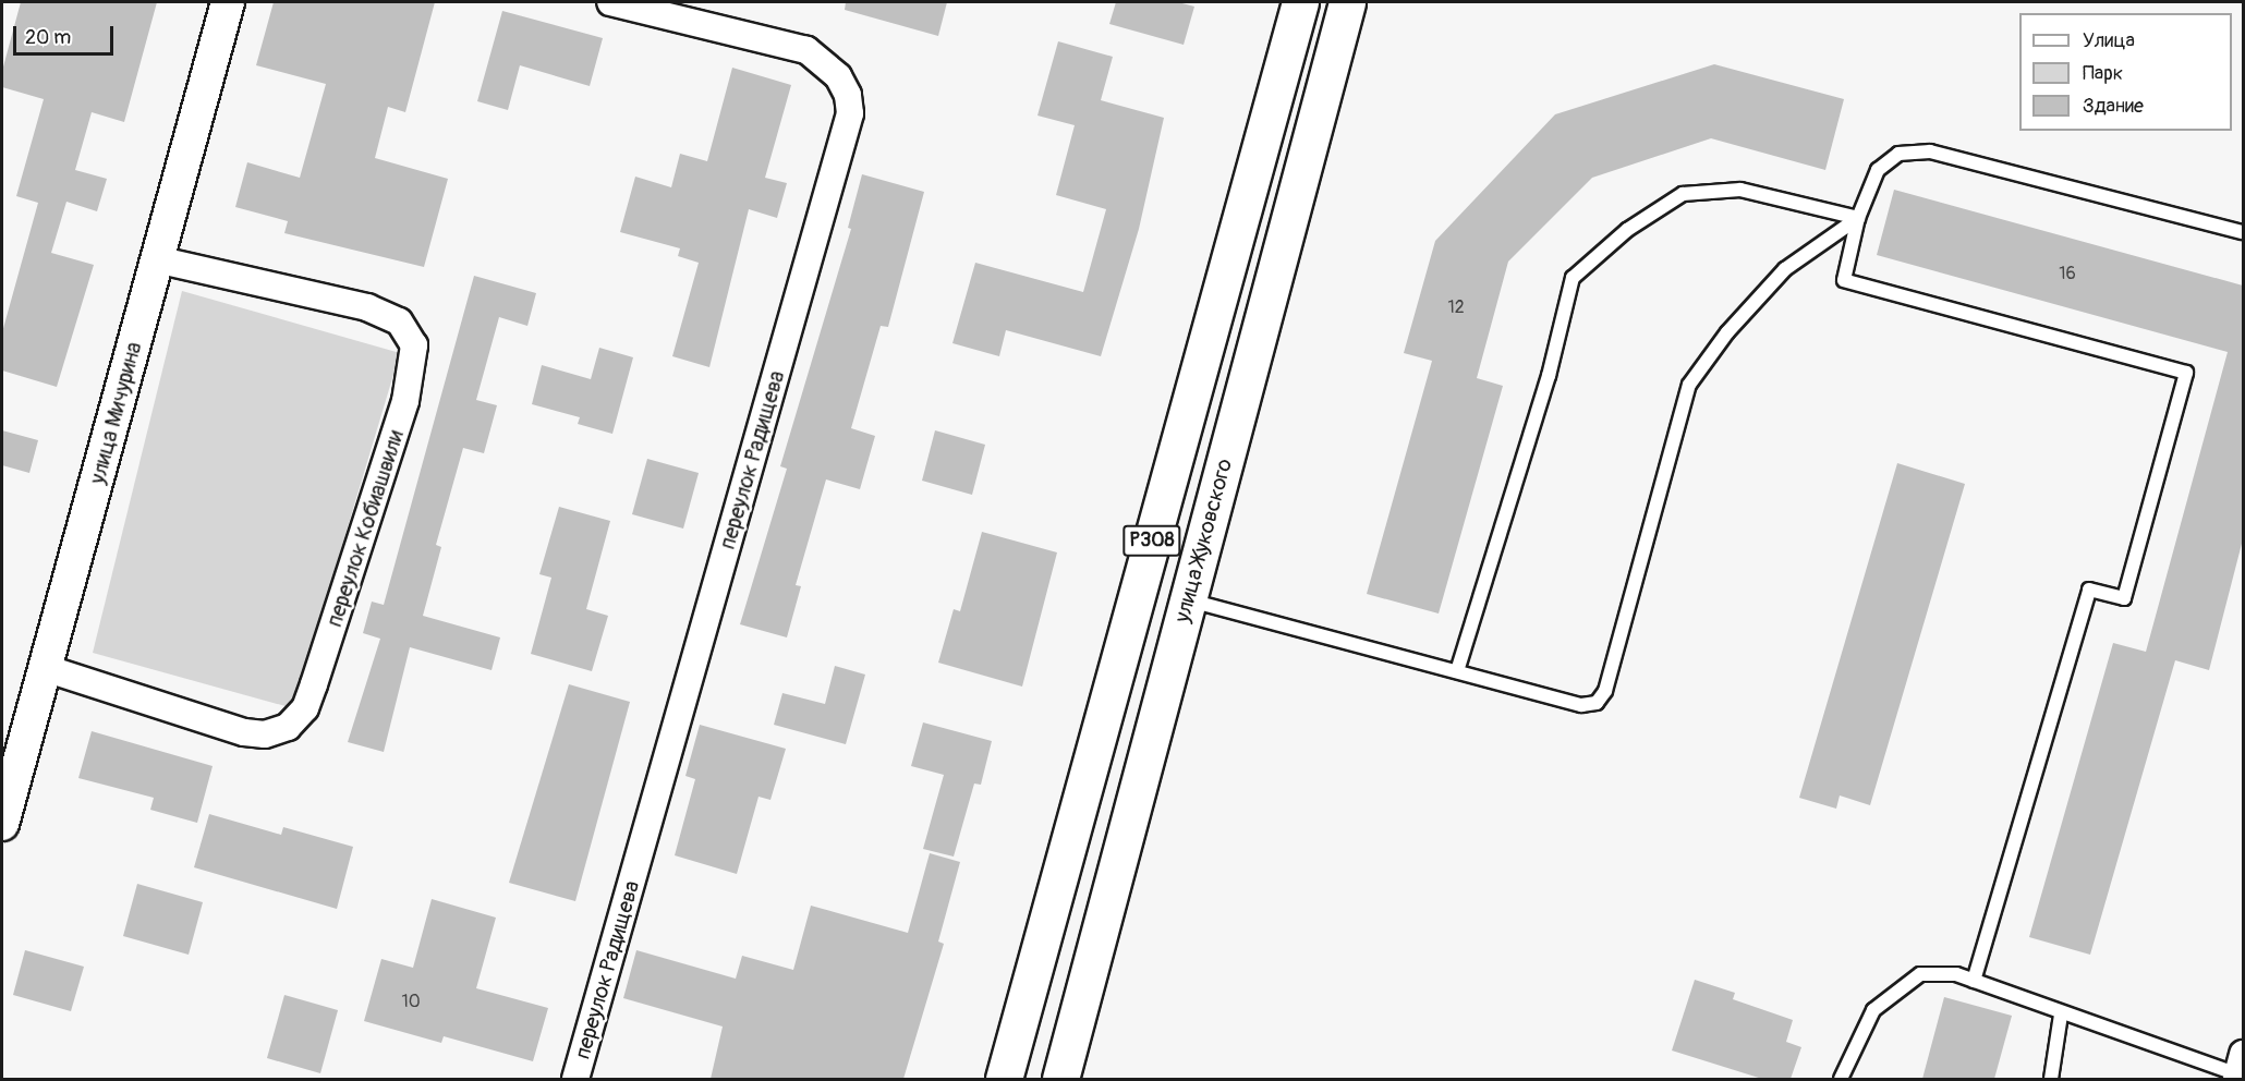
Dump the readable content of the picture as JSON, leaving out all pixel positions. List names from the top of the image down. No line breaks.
{"streets":{"main road":["P308","улица Жуковского"],"street":["улица Мичурина","переулок Радищева","переулок Кобиашвили"]},"crossings":[["улица Мичурина","переулок Кобиашвили"]],"house_numbers":["16","12","10"],"legend":["Улица","Парк","Здание"],"scale_bar":"20 m"}
